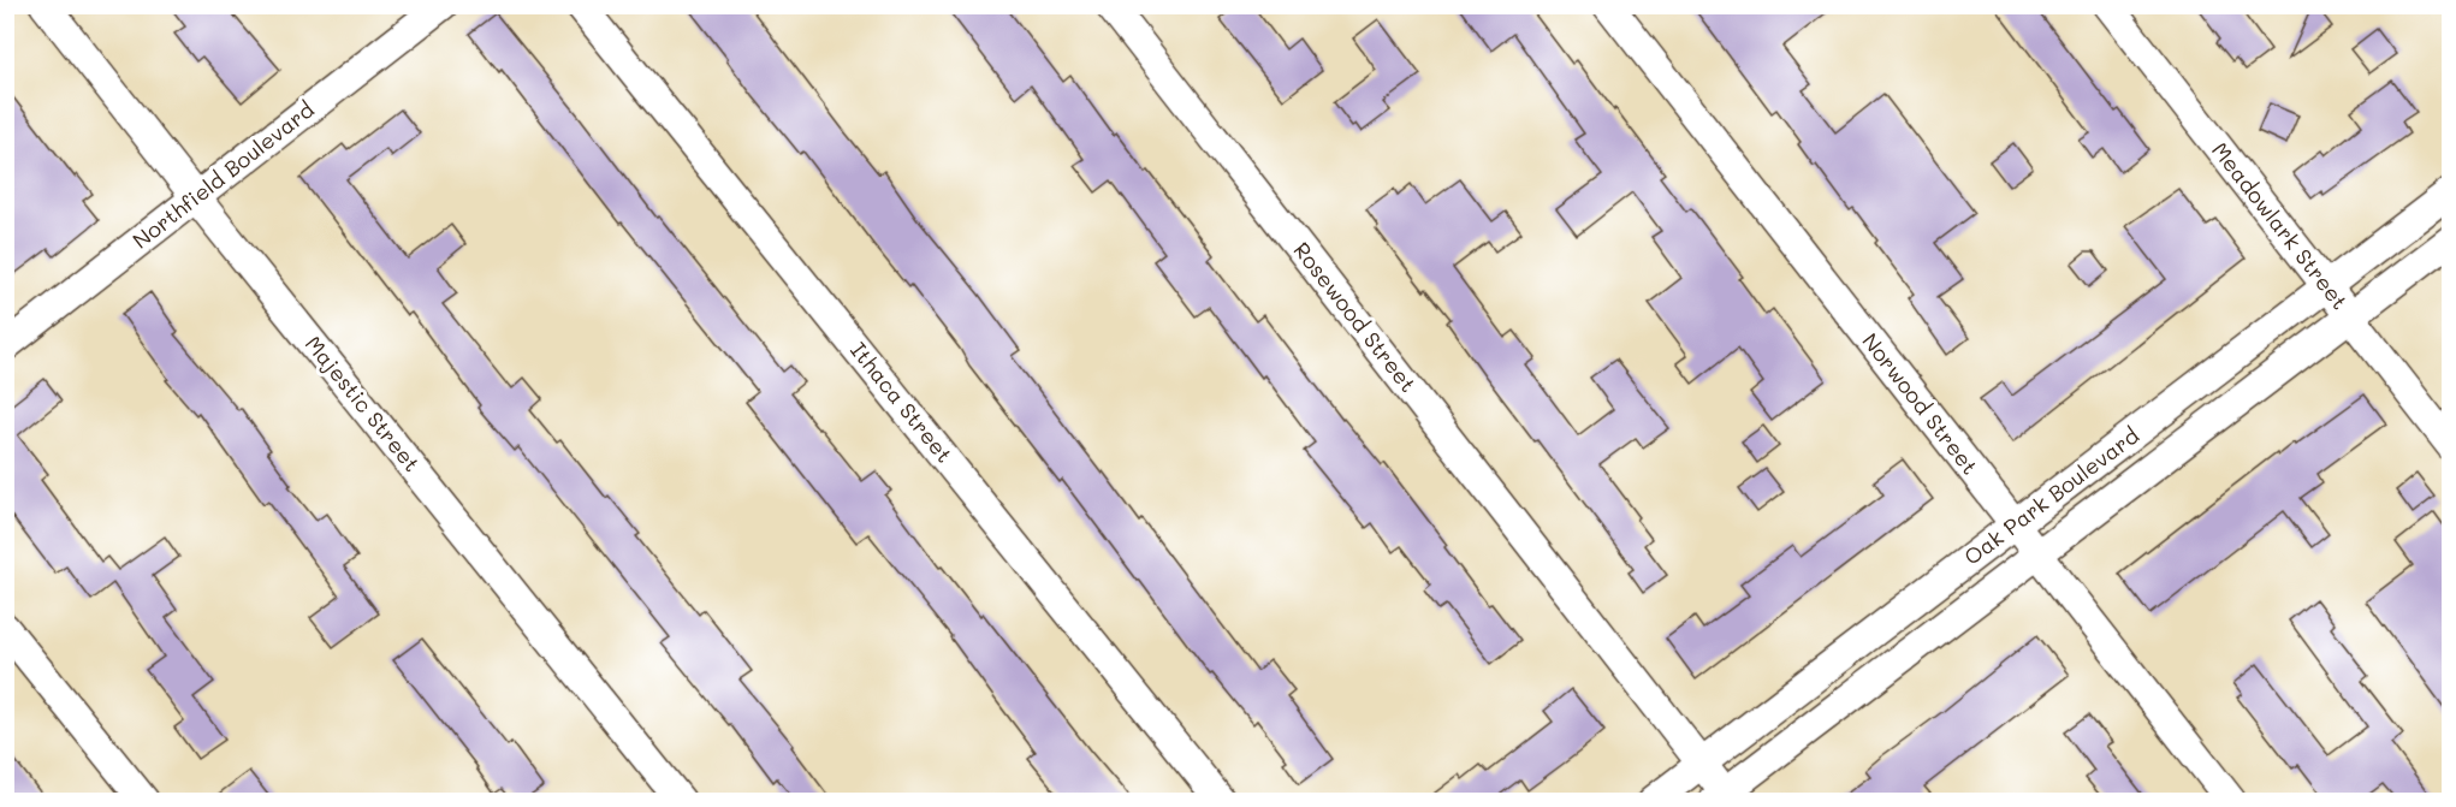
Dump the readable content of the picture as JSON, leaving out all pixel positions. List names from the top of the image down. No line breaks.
{"streets":{"street":["Northfield Boulevard","Meadowlark Street","Rosewood Street","Ithaca Street","Majestic Street","Norwood Street","Oak Park Boulevard"]},"crossings":[["Northfield Boulevard","Majestic Street"],["Meadowlark Street","Oak Park Boulevard"],["Rosewood Street","Oak Park Boulevard"],["Norwood Street","Oak Park Boulevard"]]}
